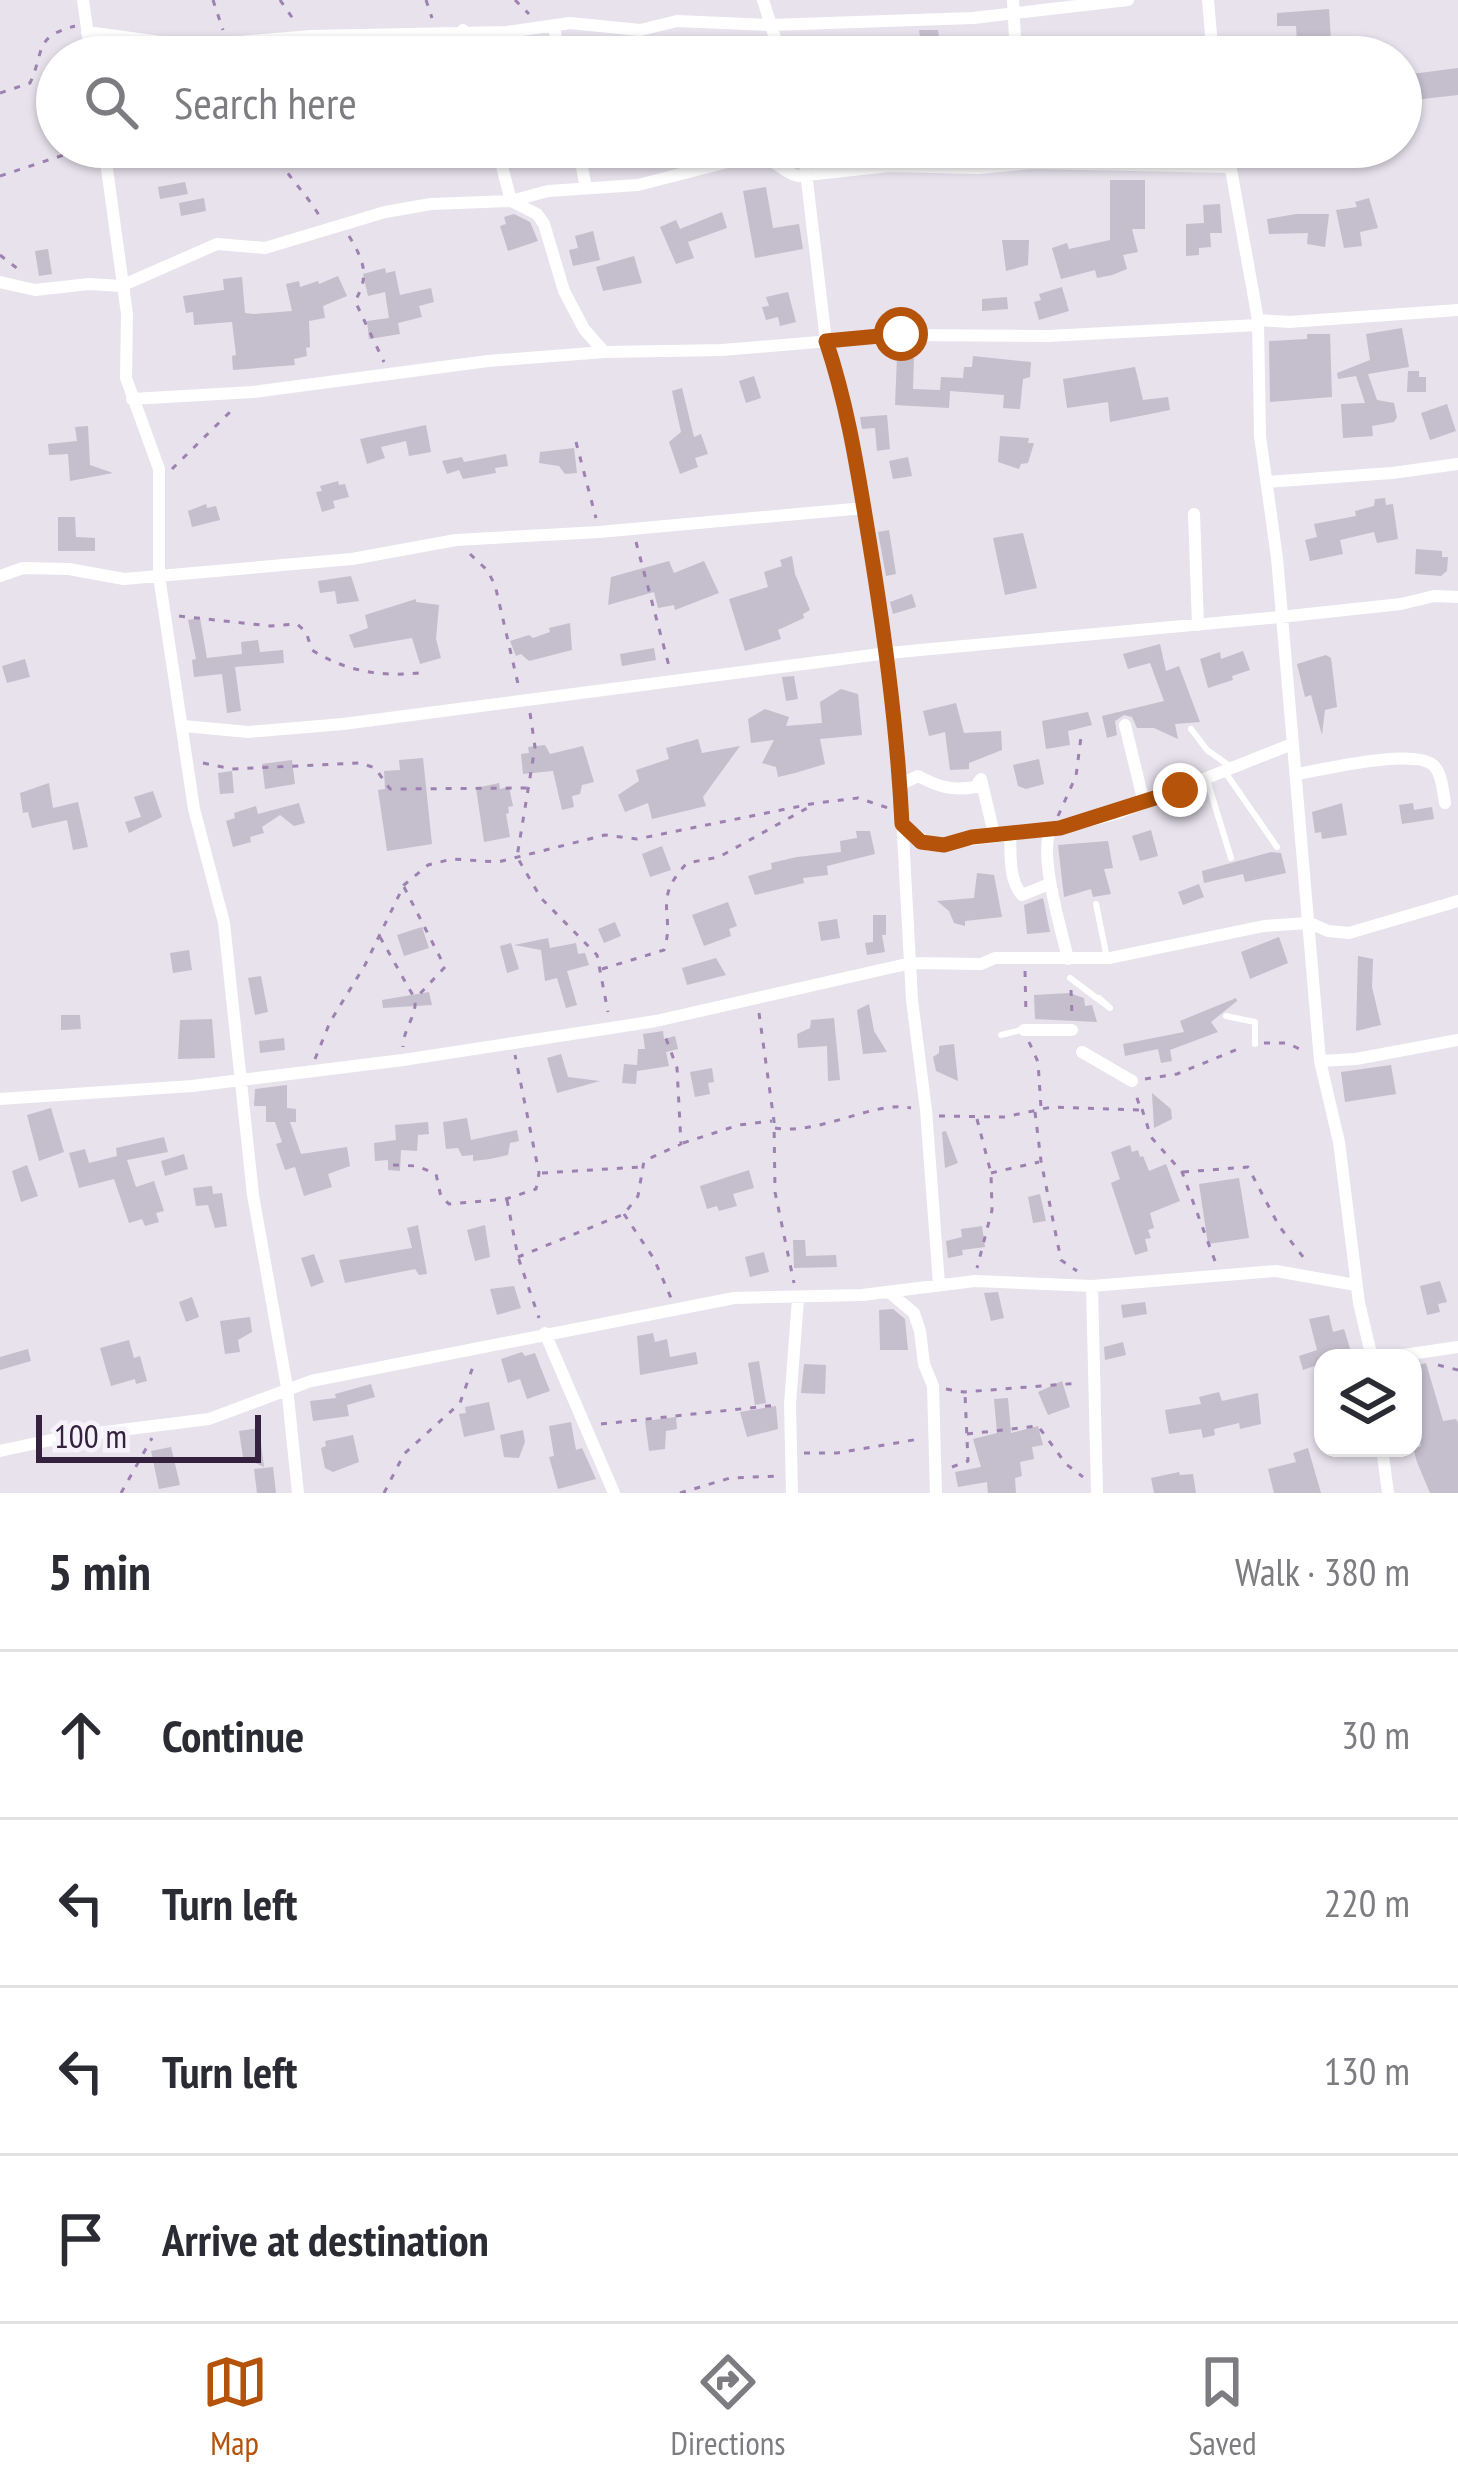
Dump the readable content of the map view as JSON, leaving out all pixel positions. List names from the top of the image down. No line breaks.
{"scale_bar":"100 m","page":{"search":"Search here","scale":"100 m","heading":["5 min","Walk · 380 m"],"list":[["Continue","30 m"],["Turn left","220 m"],["Turn left","130 m"],"Arrive at destination"],"nav":["Map","Directions","Saved"]}}
